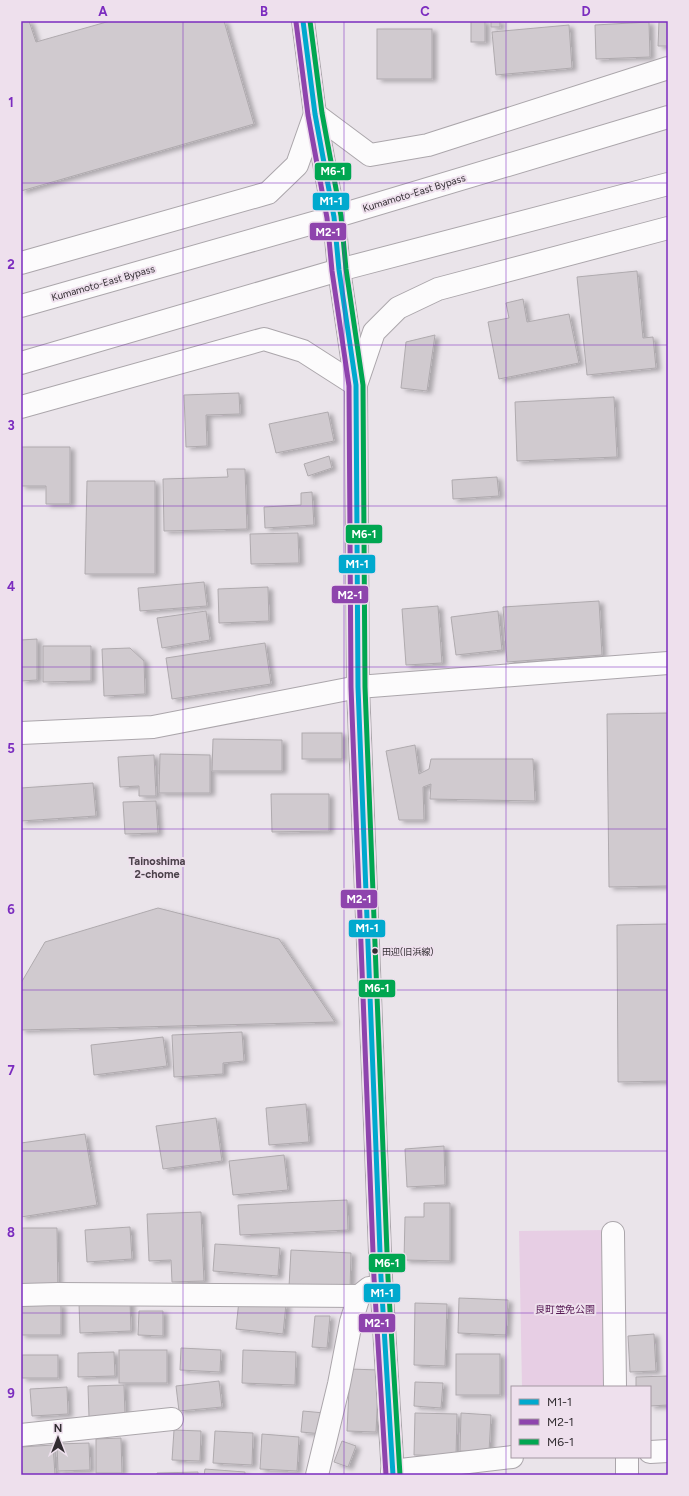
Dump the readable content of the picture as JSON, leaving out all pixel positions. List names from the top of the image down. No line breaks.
{"streets":{"main road":["Kumamoto-East Bypass"]},"districts":["Tainoshima 2-chome"],"parks":["良町堂免公園"],"places":["田迎(旧浜線)"],"lines":["transit line M1-1","transit line M6-1","transit line M2-1"],"legend":["M1-1","M2-1","M6-1"],"north":"top","grid":{"columns":["A","B","C","D"],"rows":["1","2","3","4","5","6","7","8","9"]}}
